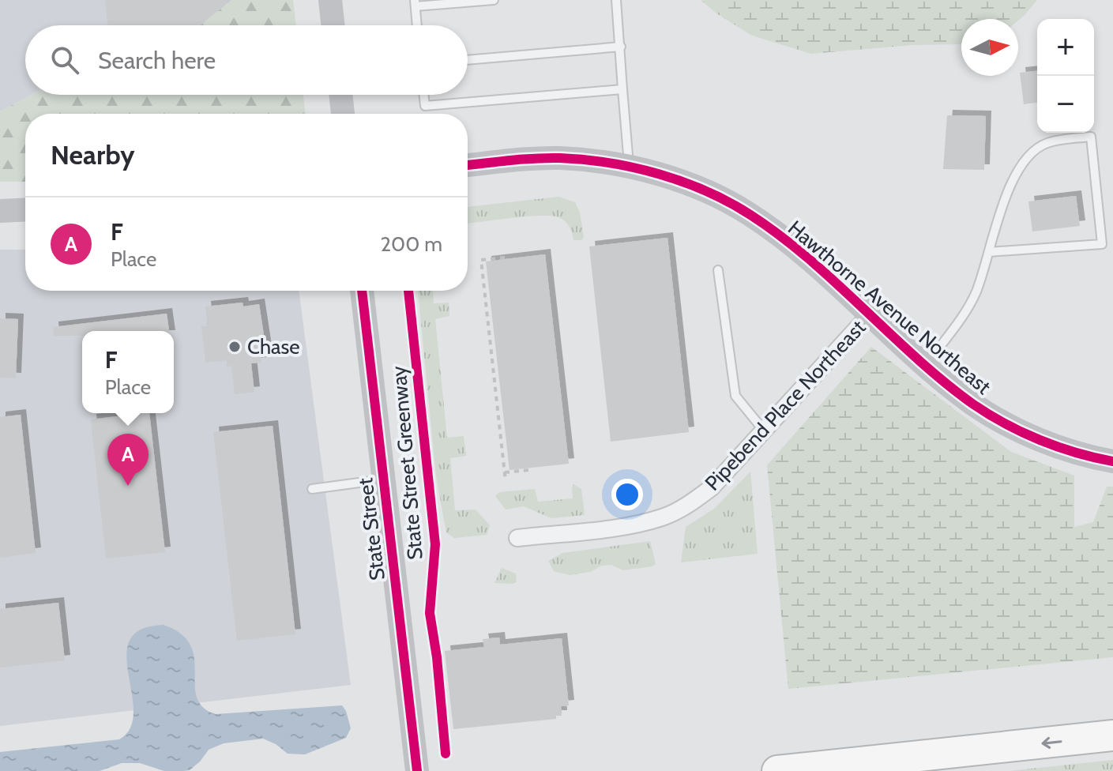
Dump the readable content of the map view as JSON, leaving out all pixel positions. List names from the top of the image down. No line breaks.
{"streets":{"main road":["Hawthorne Avenue Northeast","State Street"],"street":["Pipebend Place Northeast"],"cycle path":["State Street Greenway"]},"crossings":[["Hawthorne Avenue Northeast","Pipebend Place Northeast"]],"places":["Chase"],"north":"right","page":{"map_buttons":["+","−"],"search":"Search here","heading":"Nearby","list":[{"mark":"A","name":"F","note":"Place","value":"200 m"}],"popup":["F","Place"],"pins":"A"}}
